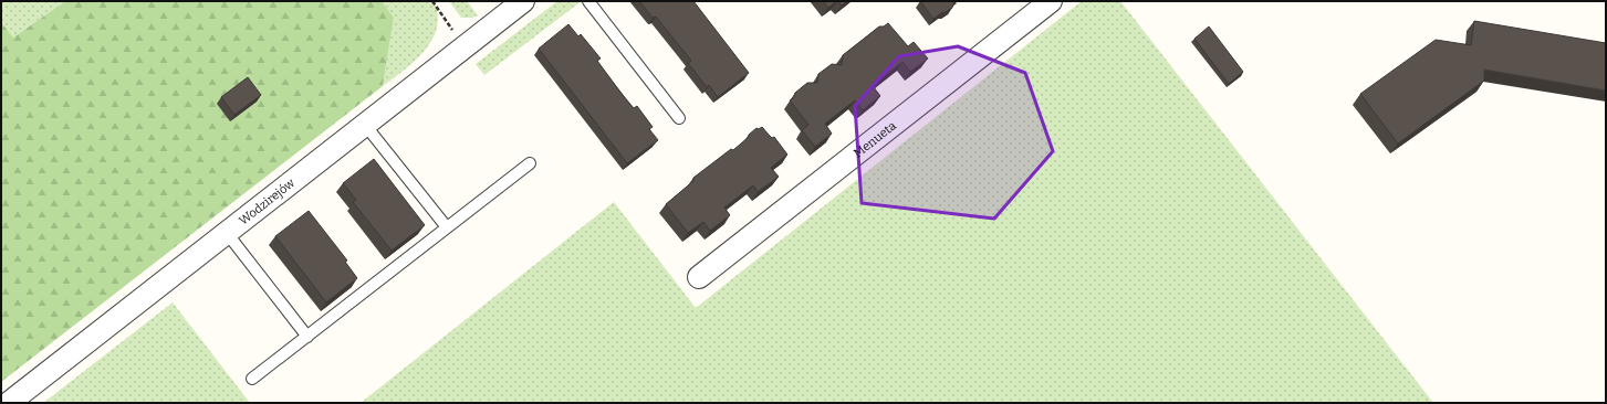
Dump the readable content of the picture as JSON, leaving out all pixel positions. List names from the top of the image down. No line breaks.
{"streets":{"street":["Menueta","Wodzirejów"]}}
